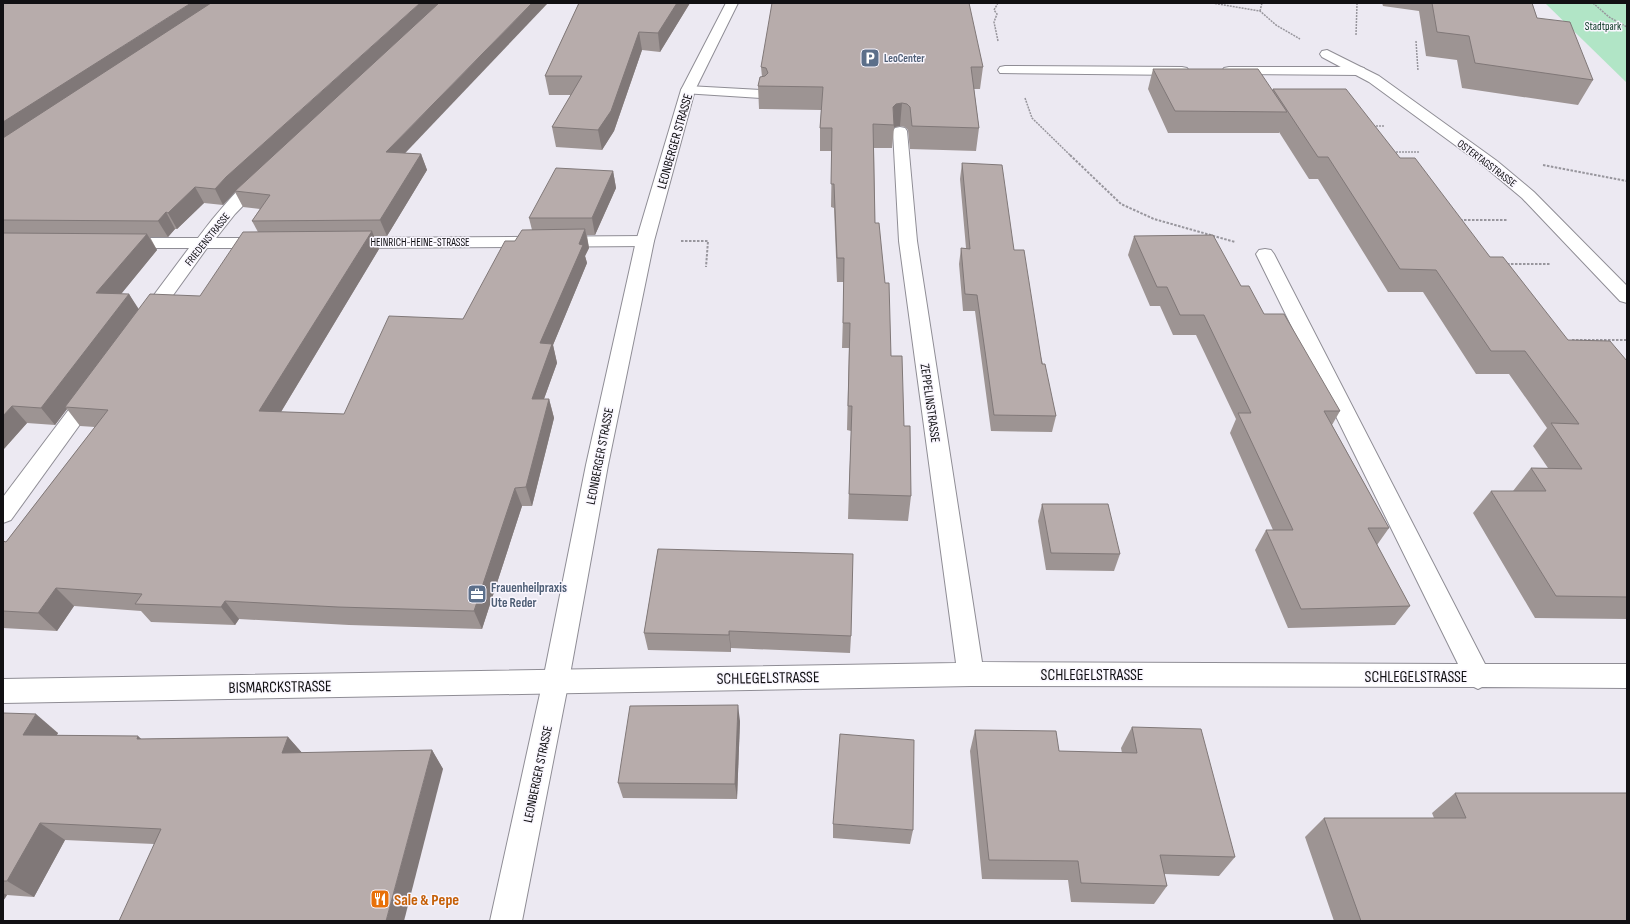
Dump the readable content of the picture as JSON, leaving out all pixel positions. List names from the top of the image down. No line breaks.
{"streets":{"street":["LEONBERGER STRASSE","OSTERTAGSTRASSE","FRIEDENSTRASSE","HEINRICH-HEINE-STRASSE","ZEPPELINSTRASSE","SCHLEGELSTRASSE","BISMARCKSTRASSE"]},"crossings":[["LEONBERGER STRASSE","HEINRICH-HEINE-STRASSE"],["LEONBERGER STRASSE","SCHLEGELSTRASSE"],["LEONBERGER STRASSE","BISMARCKSTRASSE"],["ZEPPELINSTRASSE","SCHLEGELSTRASSE"],["SCHLEGELSTRASSE","BISMARCKSTRASSE"]],"parks":["Stadtpark"],"places":{"parking":["LeoCenter"],"office":["Frauenheilpraxis Ute Reder"],"restaurant":["Sale & Pepe"]}}
